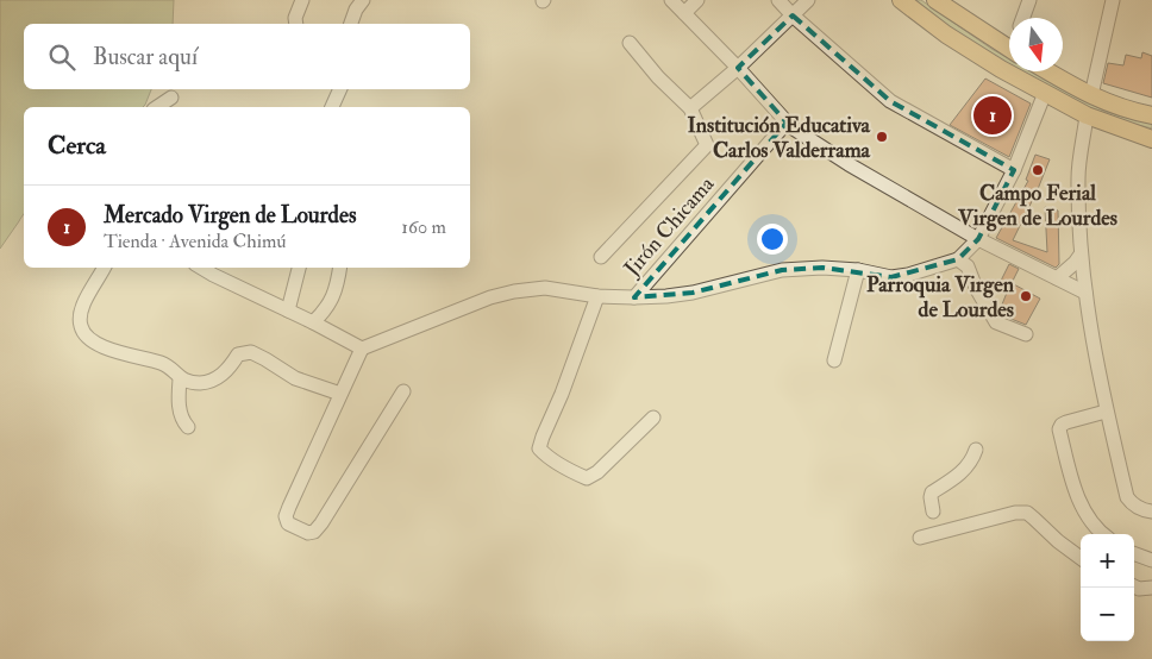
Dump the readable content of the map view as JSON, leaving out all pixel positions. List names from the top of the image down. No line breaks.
{"streets":{"street":["Jirón Chicama"]},"places":["Institución Educativa Carlos Valderrama","Campo Ferial Virgen de Lourdes","Parroquia Virgen de Lourdes"],"north":"bottom","page":{"search":"Buscar aquí","pins":"1","heading":"Cerca","list":[{"mark":"1","name":"Mercado Virgen de Lourdes","note":"Tienda · Avenida Chimú","value":"160 m"}],"map_buttons":["+","−"]}}
